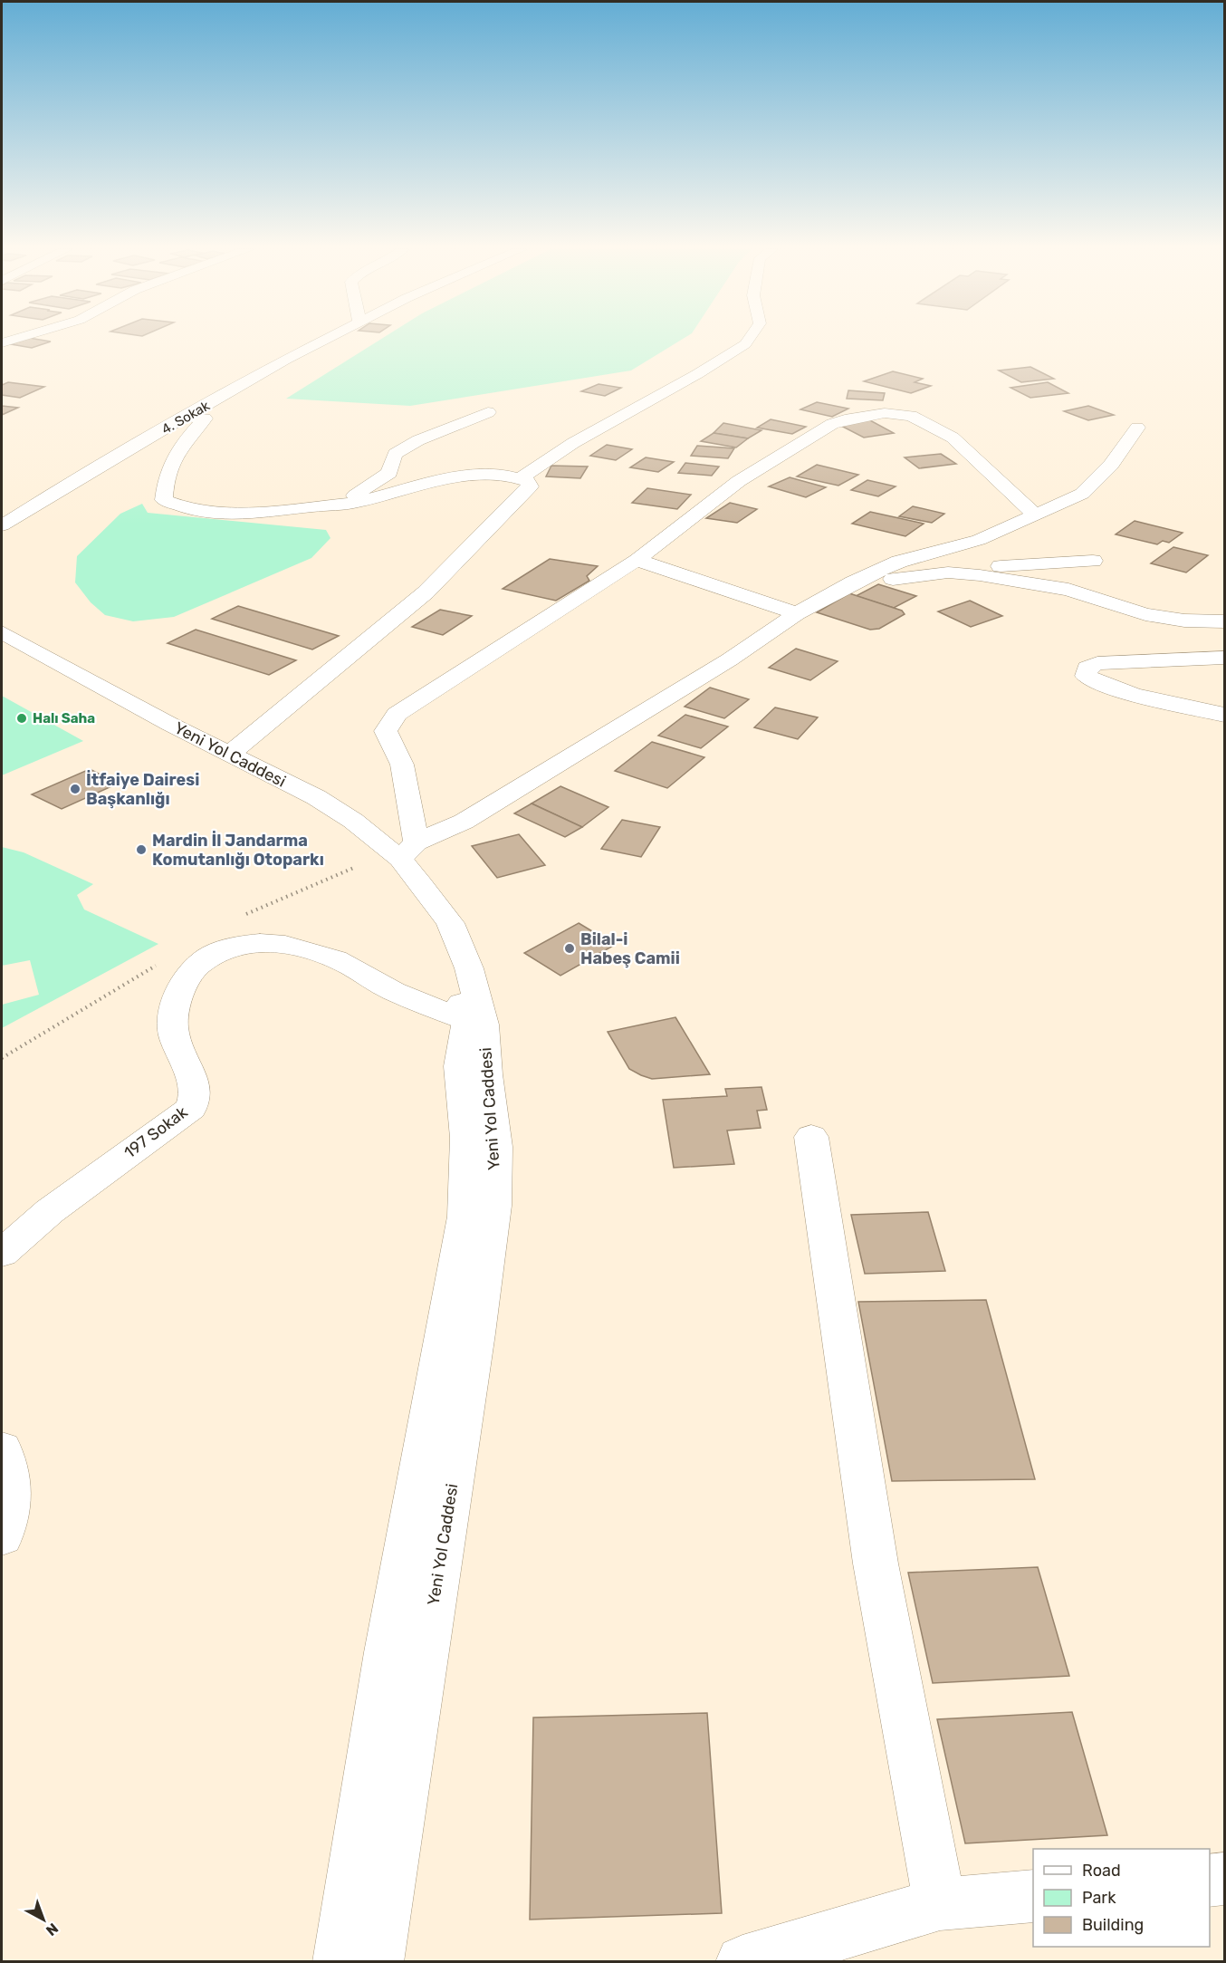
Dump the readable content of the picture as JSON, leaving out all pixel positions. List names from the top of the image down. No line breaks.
{"streets":{"street":["4. Sokak","Yeni Yol Caddesi","197 Sokak"]},"crossings":[["Yeni Yol Caddesi","197 Sokak"]],"places":["Halı Saha","İtfaiye Dairesi Başkanlığı","Mardin İl Jandarma Komutanlığı Otoparkı","Bilal-i Habeş Camii"],"legend":["Road","Park","Building"],"north":"bottom right"}
